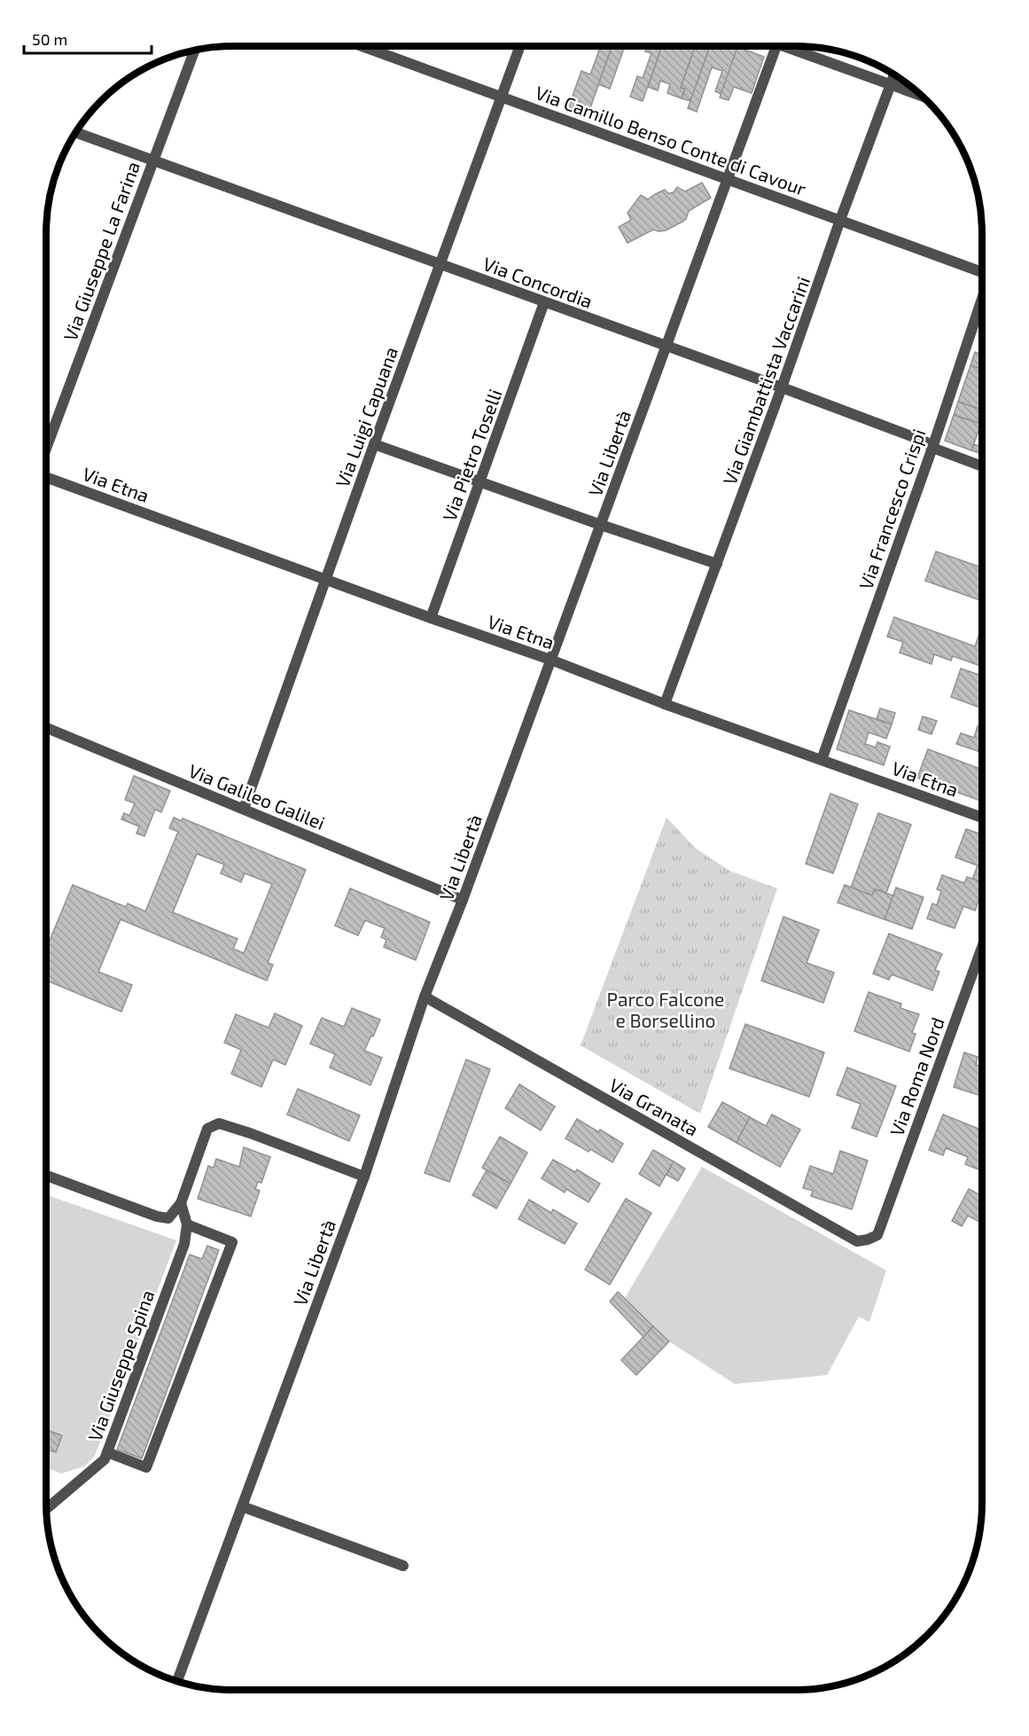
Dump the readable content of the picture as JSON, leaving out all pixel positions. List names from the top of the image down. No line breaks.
{"streets":{"street":["Via Camillo Benso Conte di Cavour","Via Giuseppe La Farina","Via Concordia","Via Giambattista Vaccarini","Via Luigi Capuana","Via Libertà","Via Pietro Toselli","Via Etna","Via Francesco Crispi","Via Galileo Galilei","Via Roma Nord","Via Granata","Via Giuseppe Spina"]},"crossings":[["Via Camillo Benso Conte di Cavour","Via Giambattista Vaccarini"],["Via Camillo Benso Conte di Cavour","Via Luigi Capuana"],["Via Camillo Benso Conte di Cavour","Via Libertà"],["Via Giuseppe La Farina","Via Concordia"],["Via Concordia","Via Giambattista Vaccarini"],["Via Concordia","Via Luigi Capuana"],["Via Concordia","Via Libertà"],["Via Concordia","Via Pietro Toselli"],["Via Concordia","Via Francesco Crispi"],["Via Giambattista Vaccarini","Via Etna"],["Via Luigi Capuana","Via Etna"],["Via Luigi Capuana","Via Galileo Galilei"],["Via Libertà","Via Etna"],["Via Libertà","Via Galileo Galilei"],["Via Libertà","Via Granata"],["Via Pietro Toselli","Via Etna"],["Via Etna","Via Francesco Crispi"],["Via Roma Nord","Via Granata"]],"parks":["Parco Falcone e Borsellino"],"scale_bar":"50 m"}
